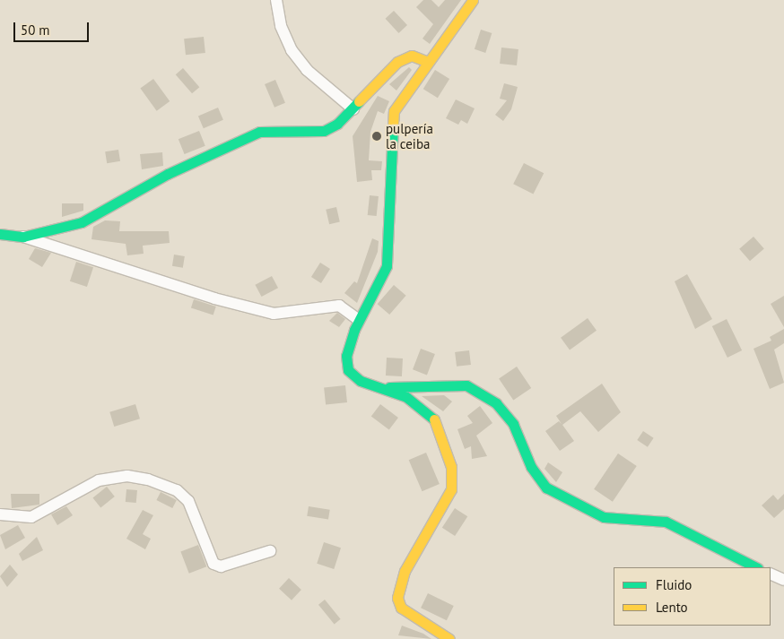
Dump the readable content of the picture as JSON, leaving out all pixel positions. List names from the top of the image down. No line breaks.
{"places":["pulpería la ceiba"],"legend":["Fluido","Lento"],"scale_bar":"50 m"}
